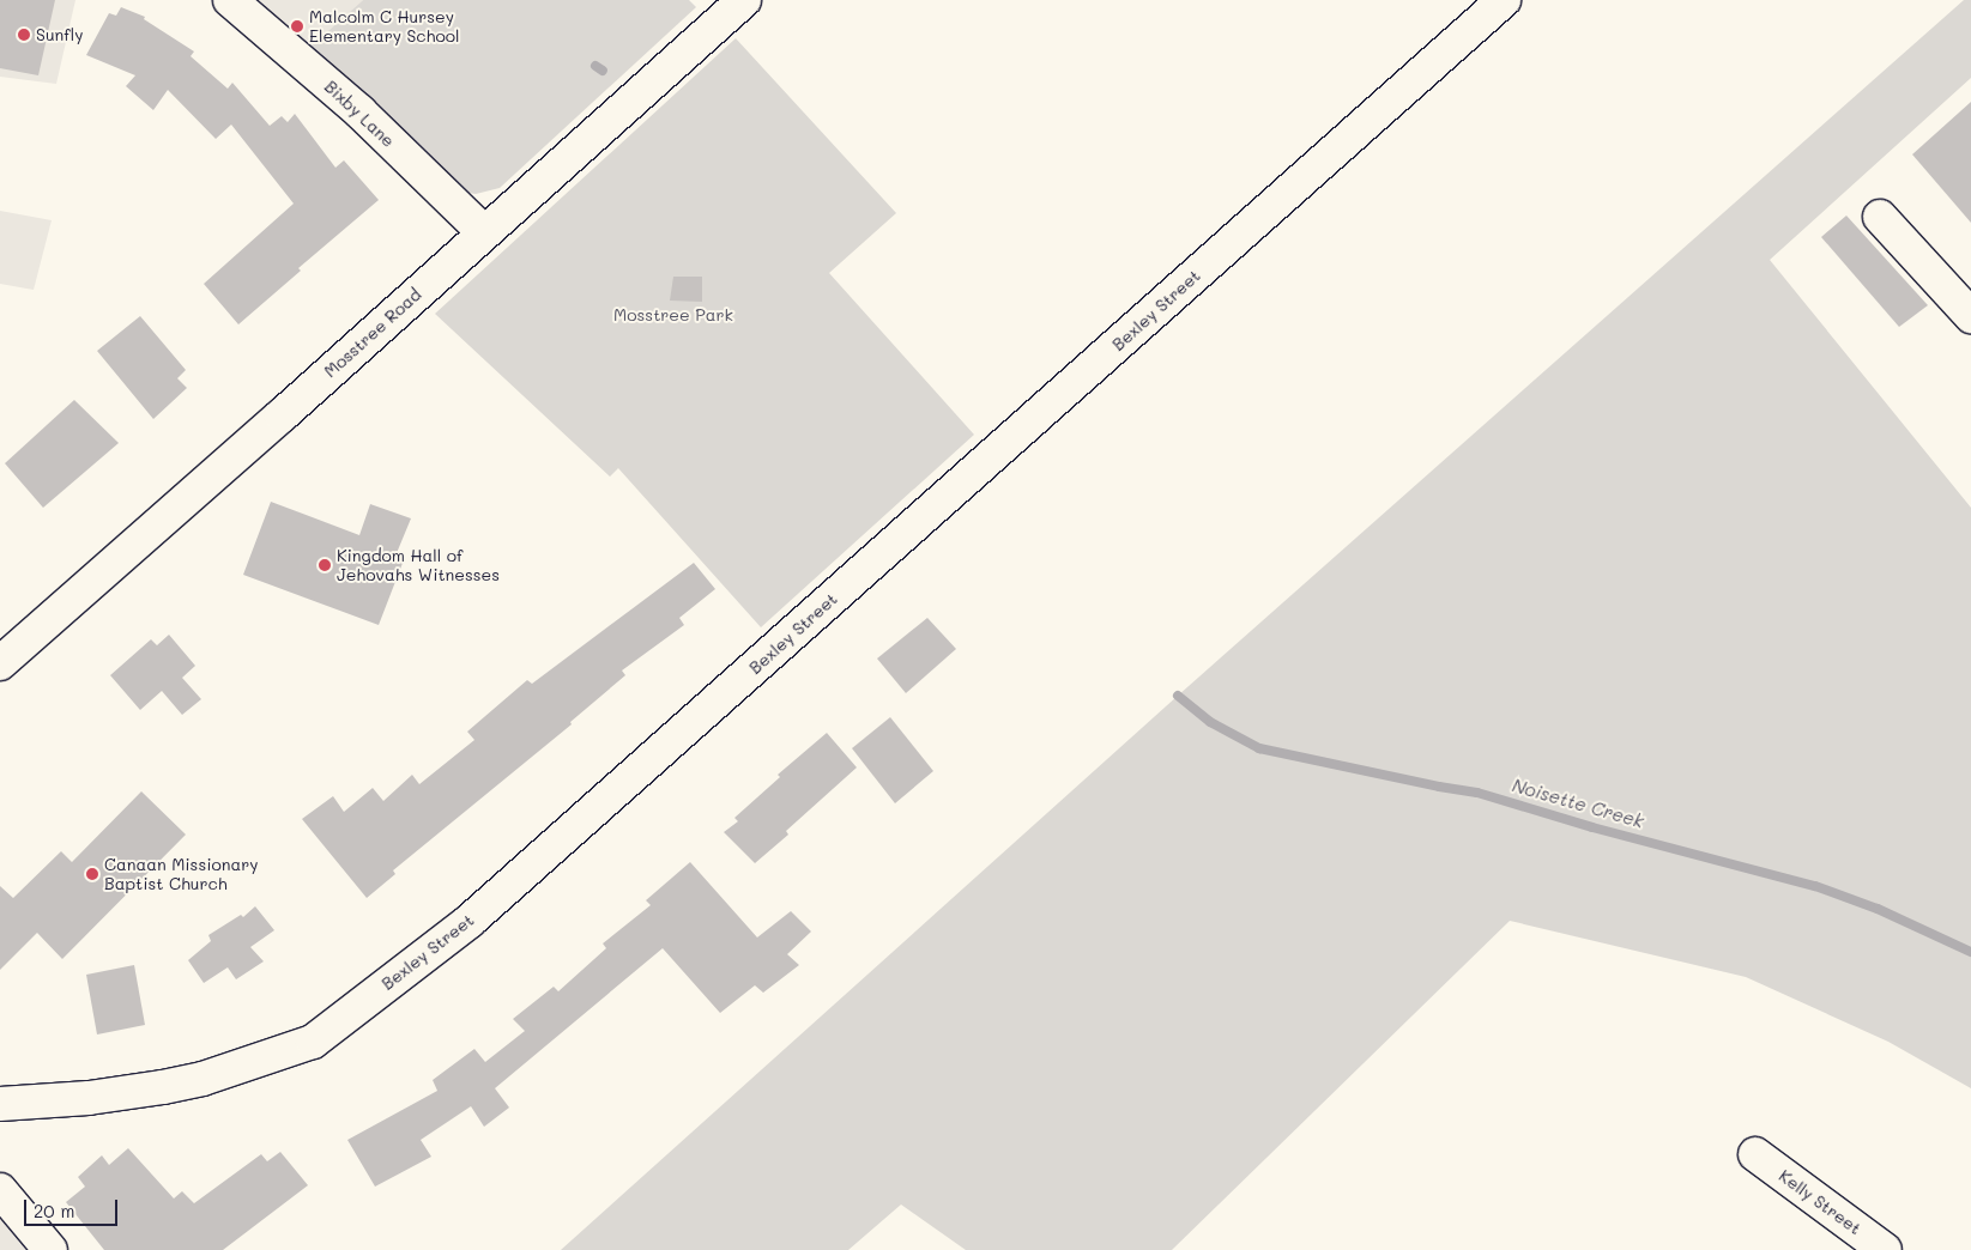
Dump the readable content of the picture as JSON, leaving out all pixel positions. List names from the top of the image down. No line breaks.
{"streets":{"street":["Bixby Lane","Bexley Street","Mosstree Road","Kelly Street"]},"crossings":[["Bixby Lane","Mosstree Road"]],"water":["Noisette Creek"],"parks":["Mosstree Park"],"places":["Malcolm C Hursey Elementary School","Sunfly","Kingdom Hall of Jehovahs Witnesses","Canaan Missionary Baptist Church"],"scale_bar":"20 m"}
